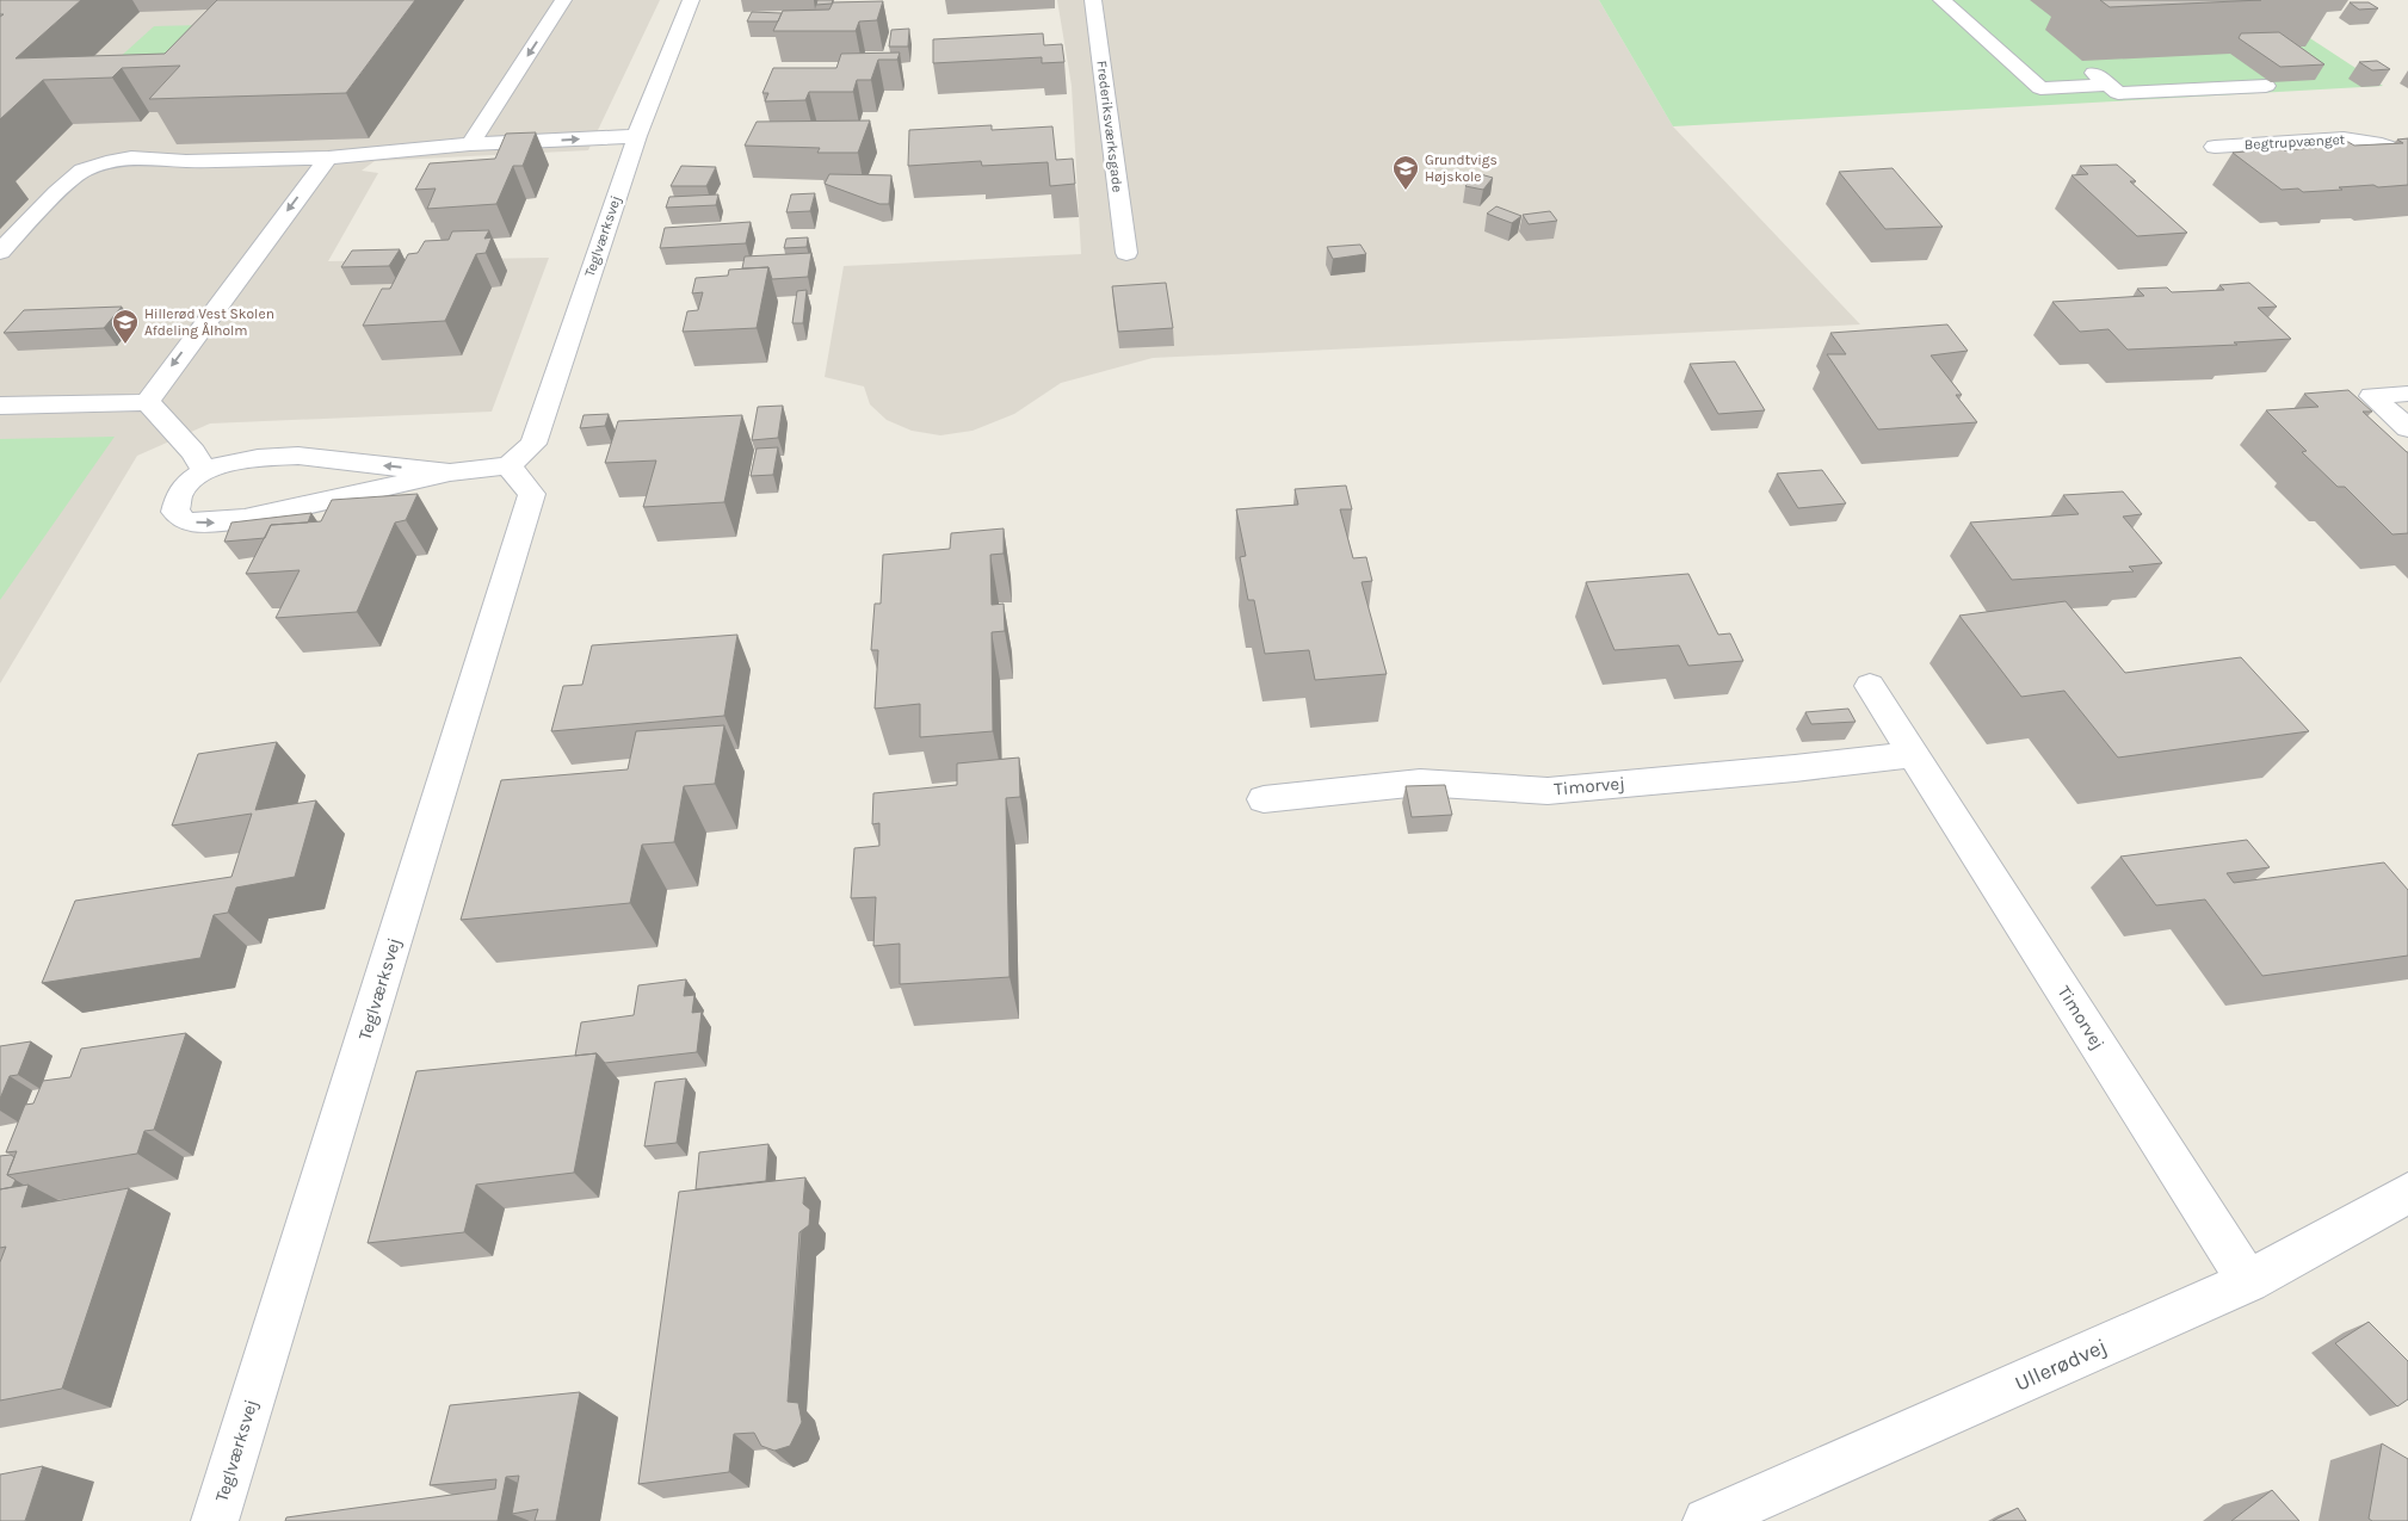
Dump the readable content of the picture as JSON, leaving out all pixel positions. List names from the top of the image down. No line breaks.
{"streets":{"street":["Frederiksværksgade","Begtrupvænget","Teglværksvej","Timorvej","Ullerødvej"]},"crossings":[["Timorvej","Ullerødvej"]],"places":{"school or university":["Grundtvigs Højskole","Hillerød Vest Skolen Afdeling Ålholm"]}}
